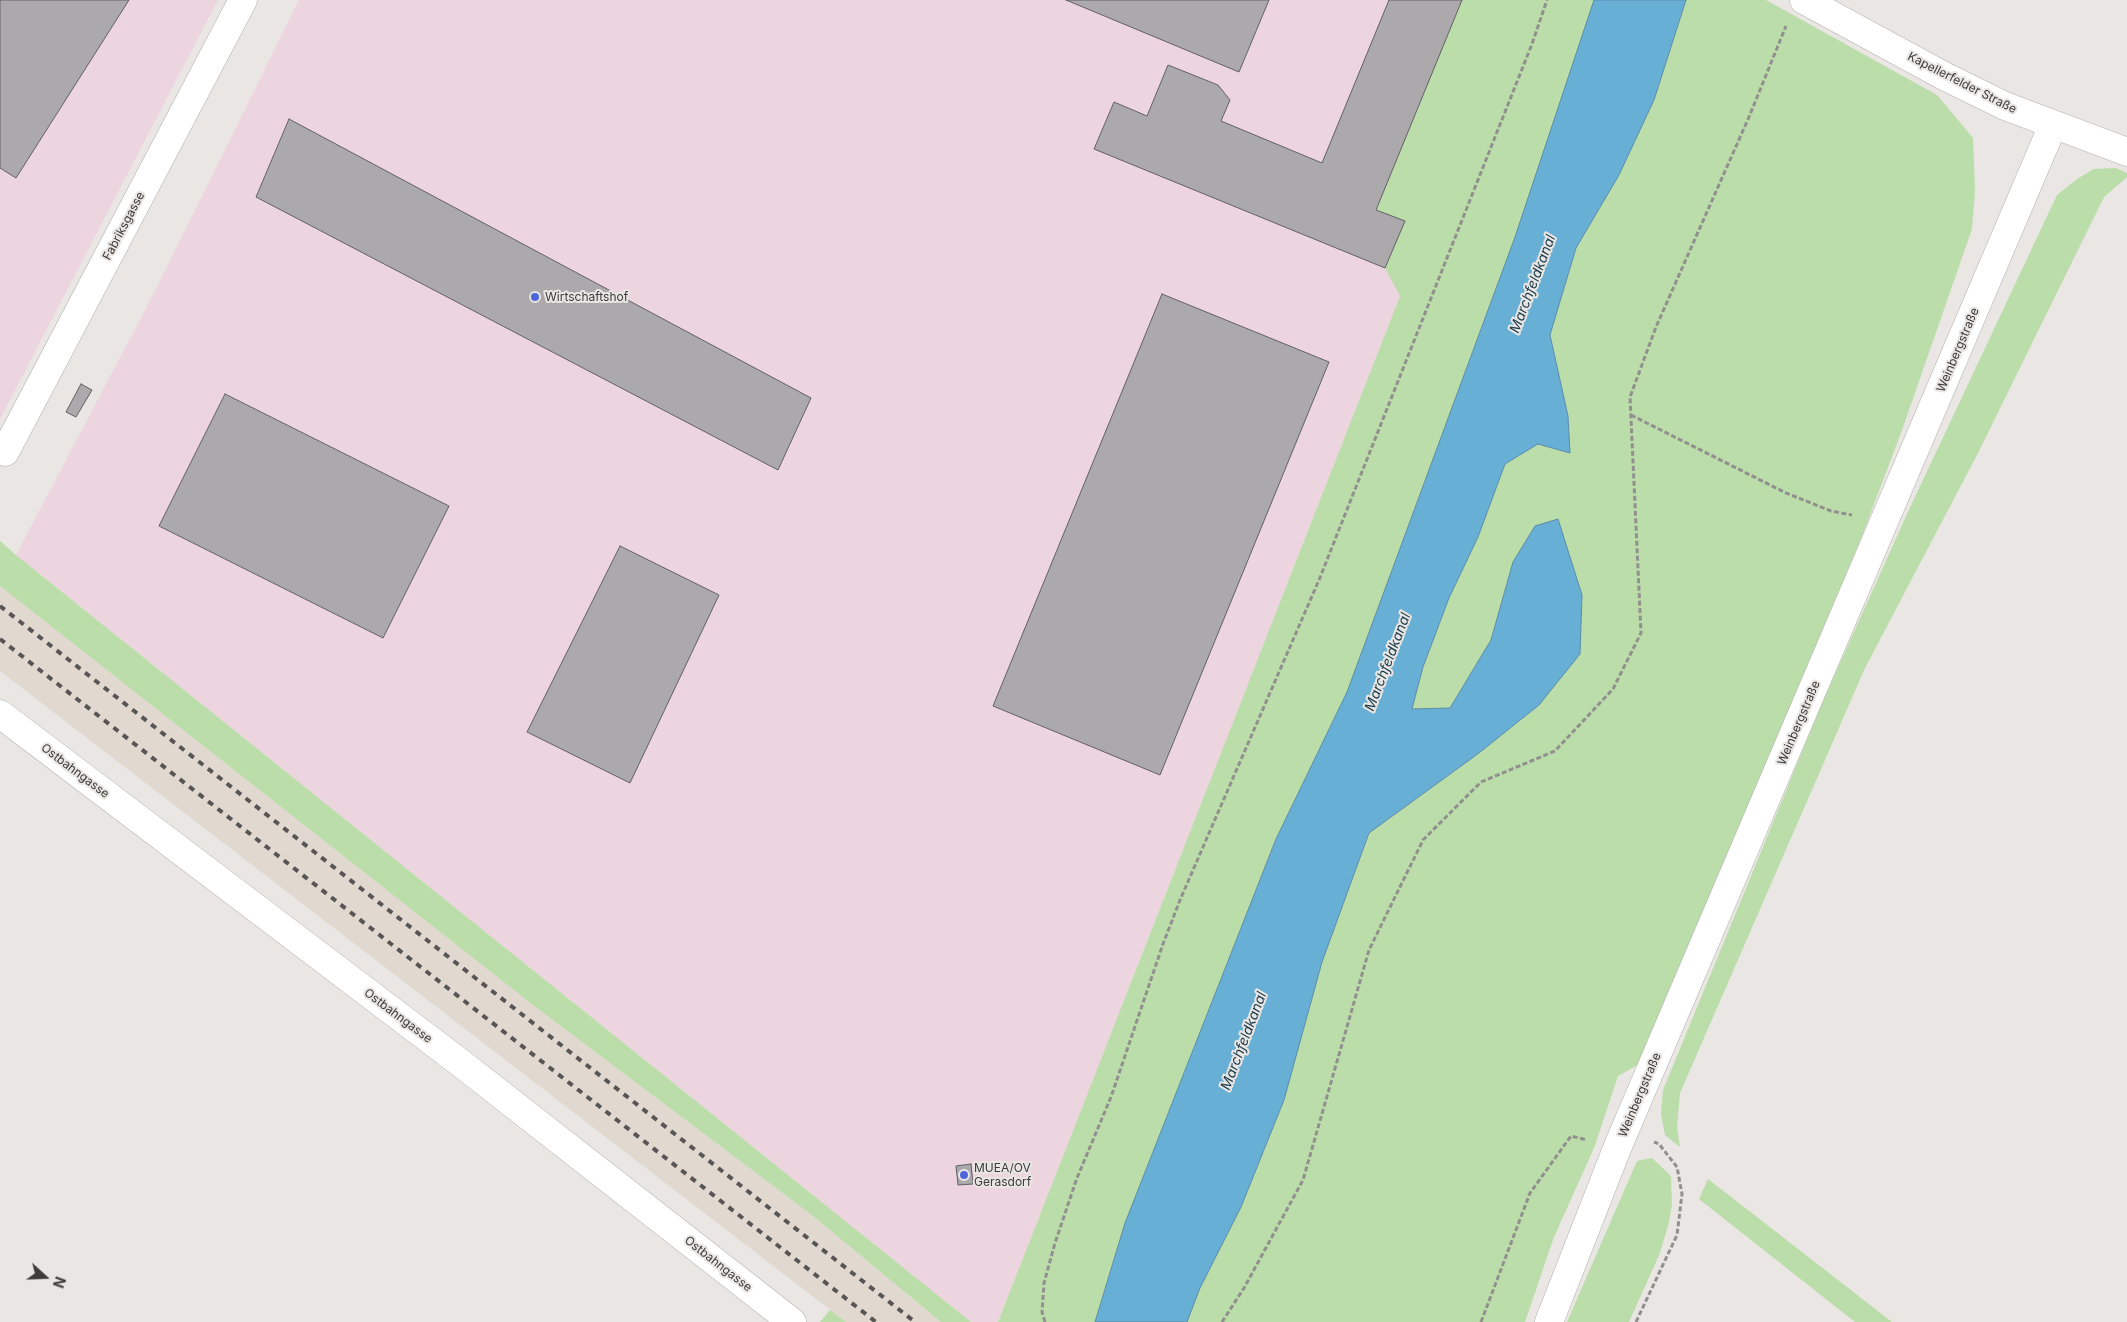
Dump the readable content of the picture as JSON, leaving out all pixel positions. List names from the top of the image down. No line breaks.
{"streets":{"street":["Kapellerfelder Straße","Fabriksgasse","Weinbergstraße","Ostbahngasse"]},"crossings":[["Kapellerfelder Straße","Weinbergstraße"]],"water":["Marchfeldkanal"],"places":["Wirtschaftshof","MUEA/OV Gerasdorf"],"north":"right"}
